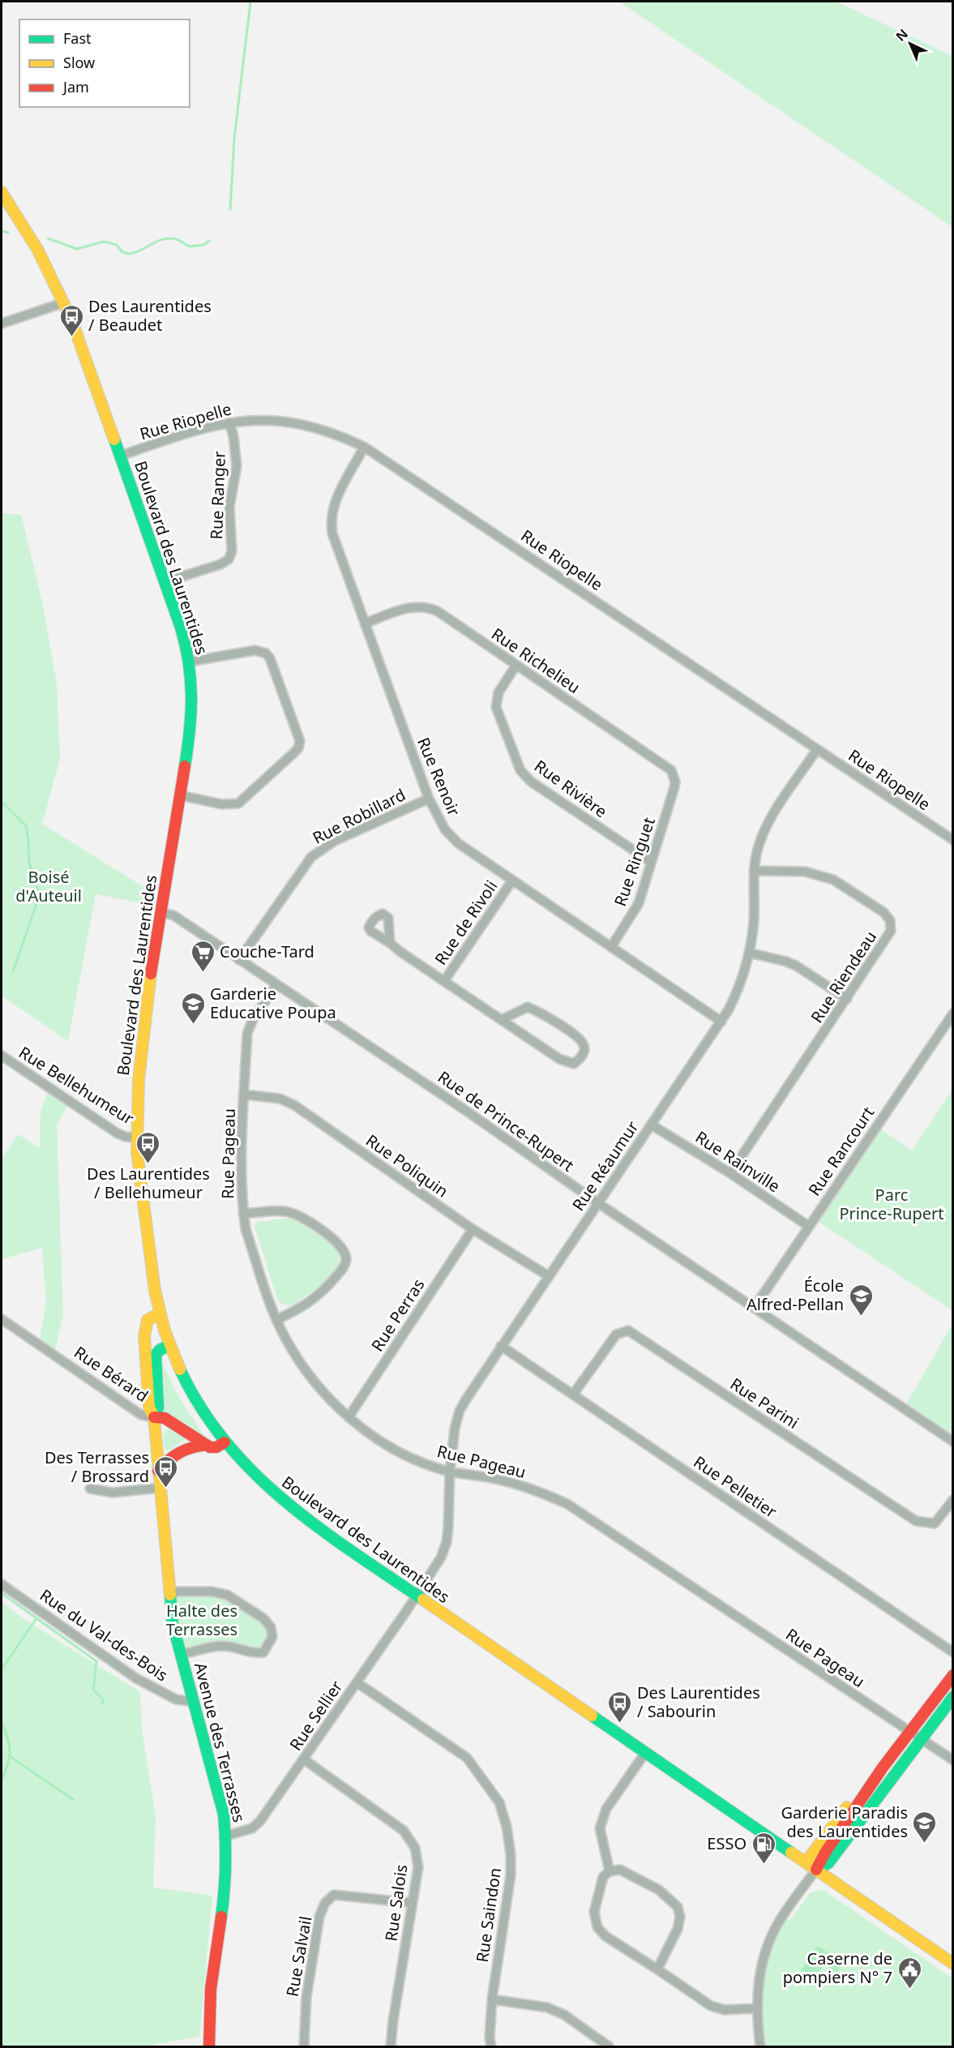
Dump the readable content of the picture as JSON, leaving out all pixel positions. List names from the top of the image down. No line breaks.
{"streets":{"street":["Rue Riopelle","Rue Ranger","Boulevard des Laurentides","Rue Richelieu","Rue Renoir","Rue Rivière","Rue Robillard","Rue Ringuet","Rue de Rivoli","Rue Riendeau","Rue Bellehumeur","Rue de Prince-Rupert","Rue Rancourt","Rue Pageau","Rue Rainville","Rue Poliquin","Rue Réaumur","Rue Perras","Rue Bérard","Rue Parini","Rue Pelletier","Rue du Val-des-Bois","Rue Sellier","Avenue des Terrasses","Rue Salois","Rue Saindon","Rue Salvail"]},"crossings":[["Rue Riopelle","Rue Ranger"],["Rue Riopelle","Boulevard des Laurentides"],["Rue Riopelle","Rue Renoir"],["Rue Riopelle","Rue Réaumur"],["Rue Ranger","Boulevard des Laurentides"],["Boulevard des Laurentides","Rue Bellehumeur"],["Boulevard des Laurentides","Rue de Prince-Rupert"],["Boulevard des Laurentides","Rue Réaumur"],["Boulevard des Laurentides","Rue Sellier"],["Boulevard des Laurentides","Avenue des Terrasses"],["Rue Richelieu","Rue Renoir"],["Rue Richelieu","Rue Rivière"],["Rue Richelieu","Rue Ringuet"],["Rue Renoir","Rue Robillard"],["Rue Renoir","Rue Ringuet"],["Rue Renoir","Rue de Rivoli"],["Rue Renoir","Rue Réaumur"],["Rue Rivière","Rue Ringuet"],["Rue Robillard","Rue de Prince-Rupert"],["Rue Riendeau","Rue Rainville"],["Rue Riendeau","Rue Réaumur"],["Rue de Prince-Rupert","Rue Rancourt"],["Rue de Prince-Rupert","Rue Pageau"],["Rue de Prince-Rupert","Rue Réaumur"],["Rue Rancourt","Rue Rainville"],["Rue Pageau","Rue Poliquin"],["Rue Pageau","Rue Réaumur"],["Rue Pageau","Rue Perras"],["Rue Rainville","Rue Réaumur"],["Rue Poliquin","Rue Réaumur"],["Rue Poliquin","Rue Perras"],["Rue Réaumur","Rue Pelletier"],["Rue Réaumur","Rue Sellier"],["Rue Bérard","Avenue des Terrasses"],["Rue Parini","Rue Pelletier"],["Rue du Val-des-Bois","Avenue des Terrasses"],["Rue Sellier","Avenue des Terrasses"],["Rue Sellier","Rue Salois"],["Rue Sellier","Rue Saindon"],["Rue Salois","Rue Salvail"]],"parks":["Boisé d'Auteuil","Parc Prince-Rupert","Halte des Terrasses"],"places":{"bus stop":["Des Laurentides / Beaudet","Des Laurentides / Bellehumeur","Des Terrasses / Brossard","Des Laurentides / Sabourin"],"supermarket":["Couche-Tard"],"school or university":["Garderie Educative Poupa","École Alfred-Pellan","Garderie Paradis des Laurentides"],"fuel station":["ESSO"],"public building":["Caserne de pompiers N° 7"]},"legend":["Fast","Slow","Jam"],"north":"top left"}
